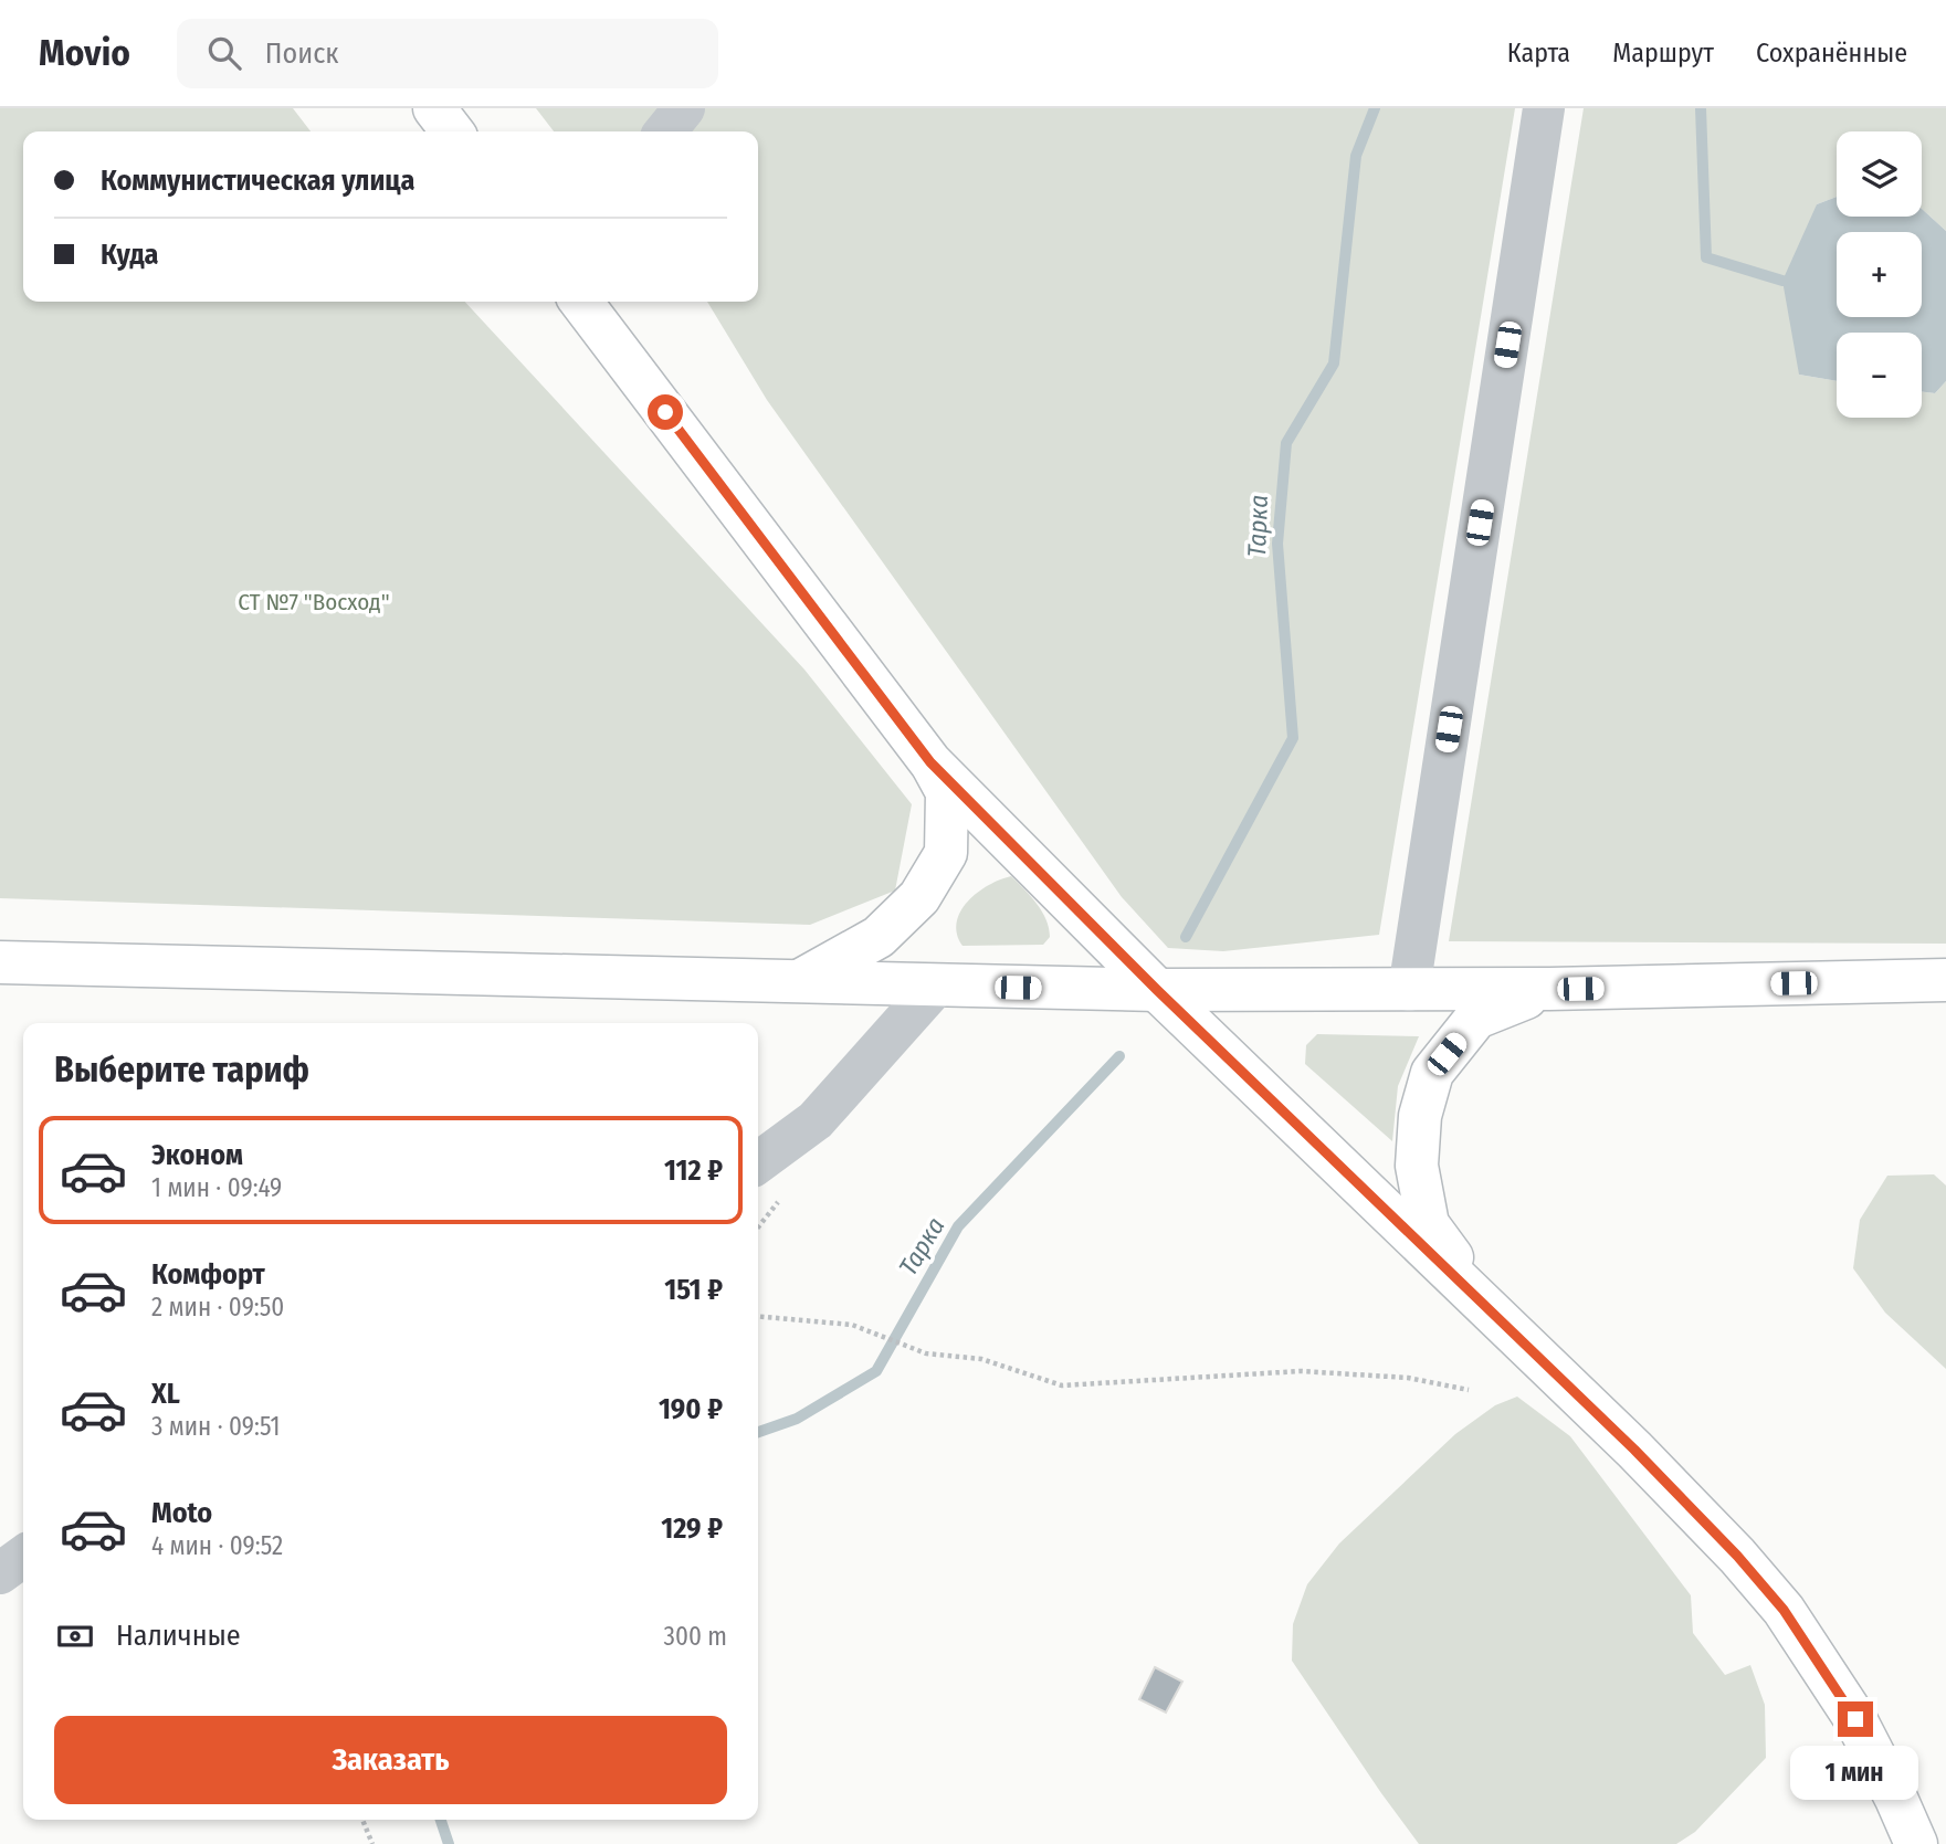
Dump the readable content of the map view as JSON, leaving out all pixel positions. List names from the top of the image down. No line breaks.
{"water":["Тарка"],"parks":["СТ №7 \"Восход\""],"page":{"header":"Movio","search":"Поиск","nav":["Карта","Маршрут","Сохранённые"],"map_buttons":["+","−"],"banner":["Коммунистическая улица","Куда"],"heading":"Выберите тариф","list":[{"name":"Эконом","note":"1 мин · 09:49","value":"112 ₽"},{"name":"Комфорт","note":"2 мин · 09:50","value":"151 ₽"},{"name":"XL","note":"3 мин · 09:51","value":"190 ₽"},{"name":"Moto","note":"4 мин · 09:52","value":"129 ₽"}],"pay":["Наличные","300 m"],"buttons":"Заказать","bubble":"1 мин"}}
